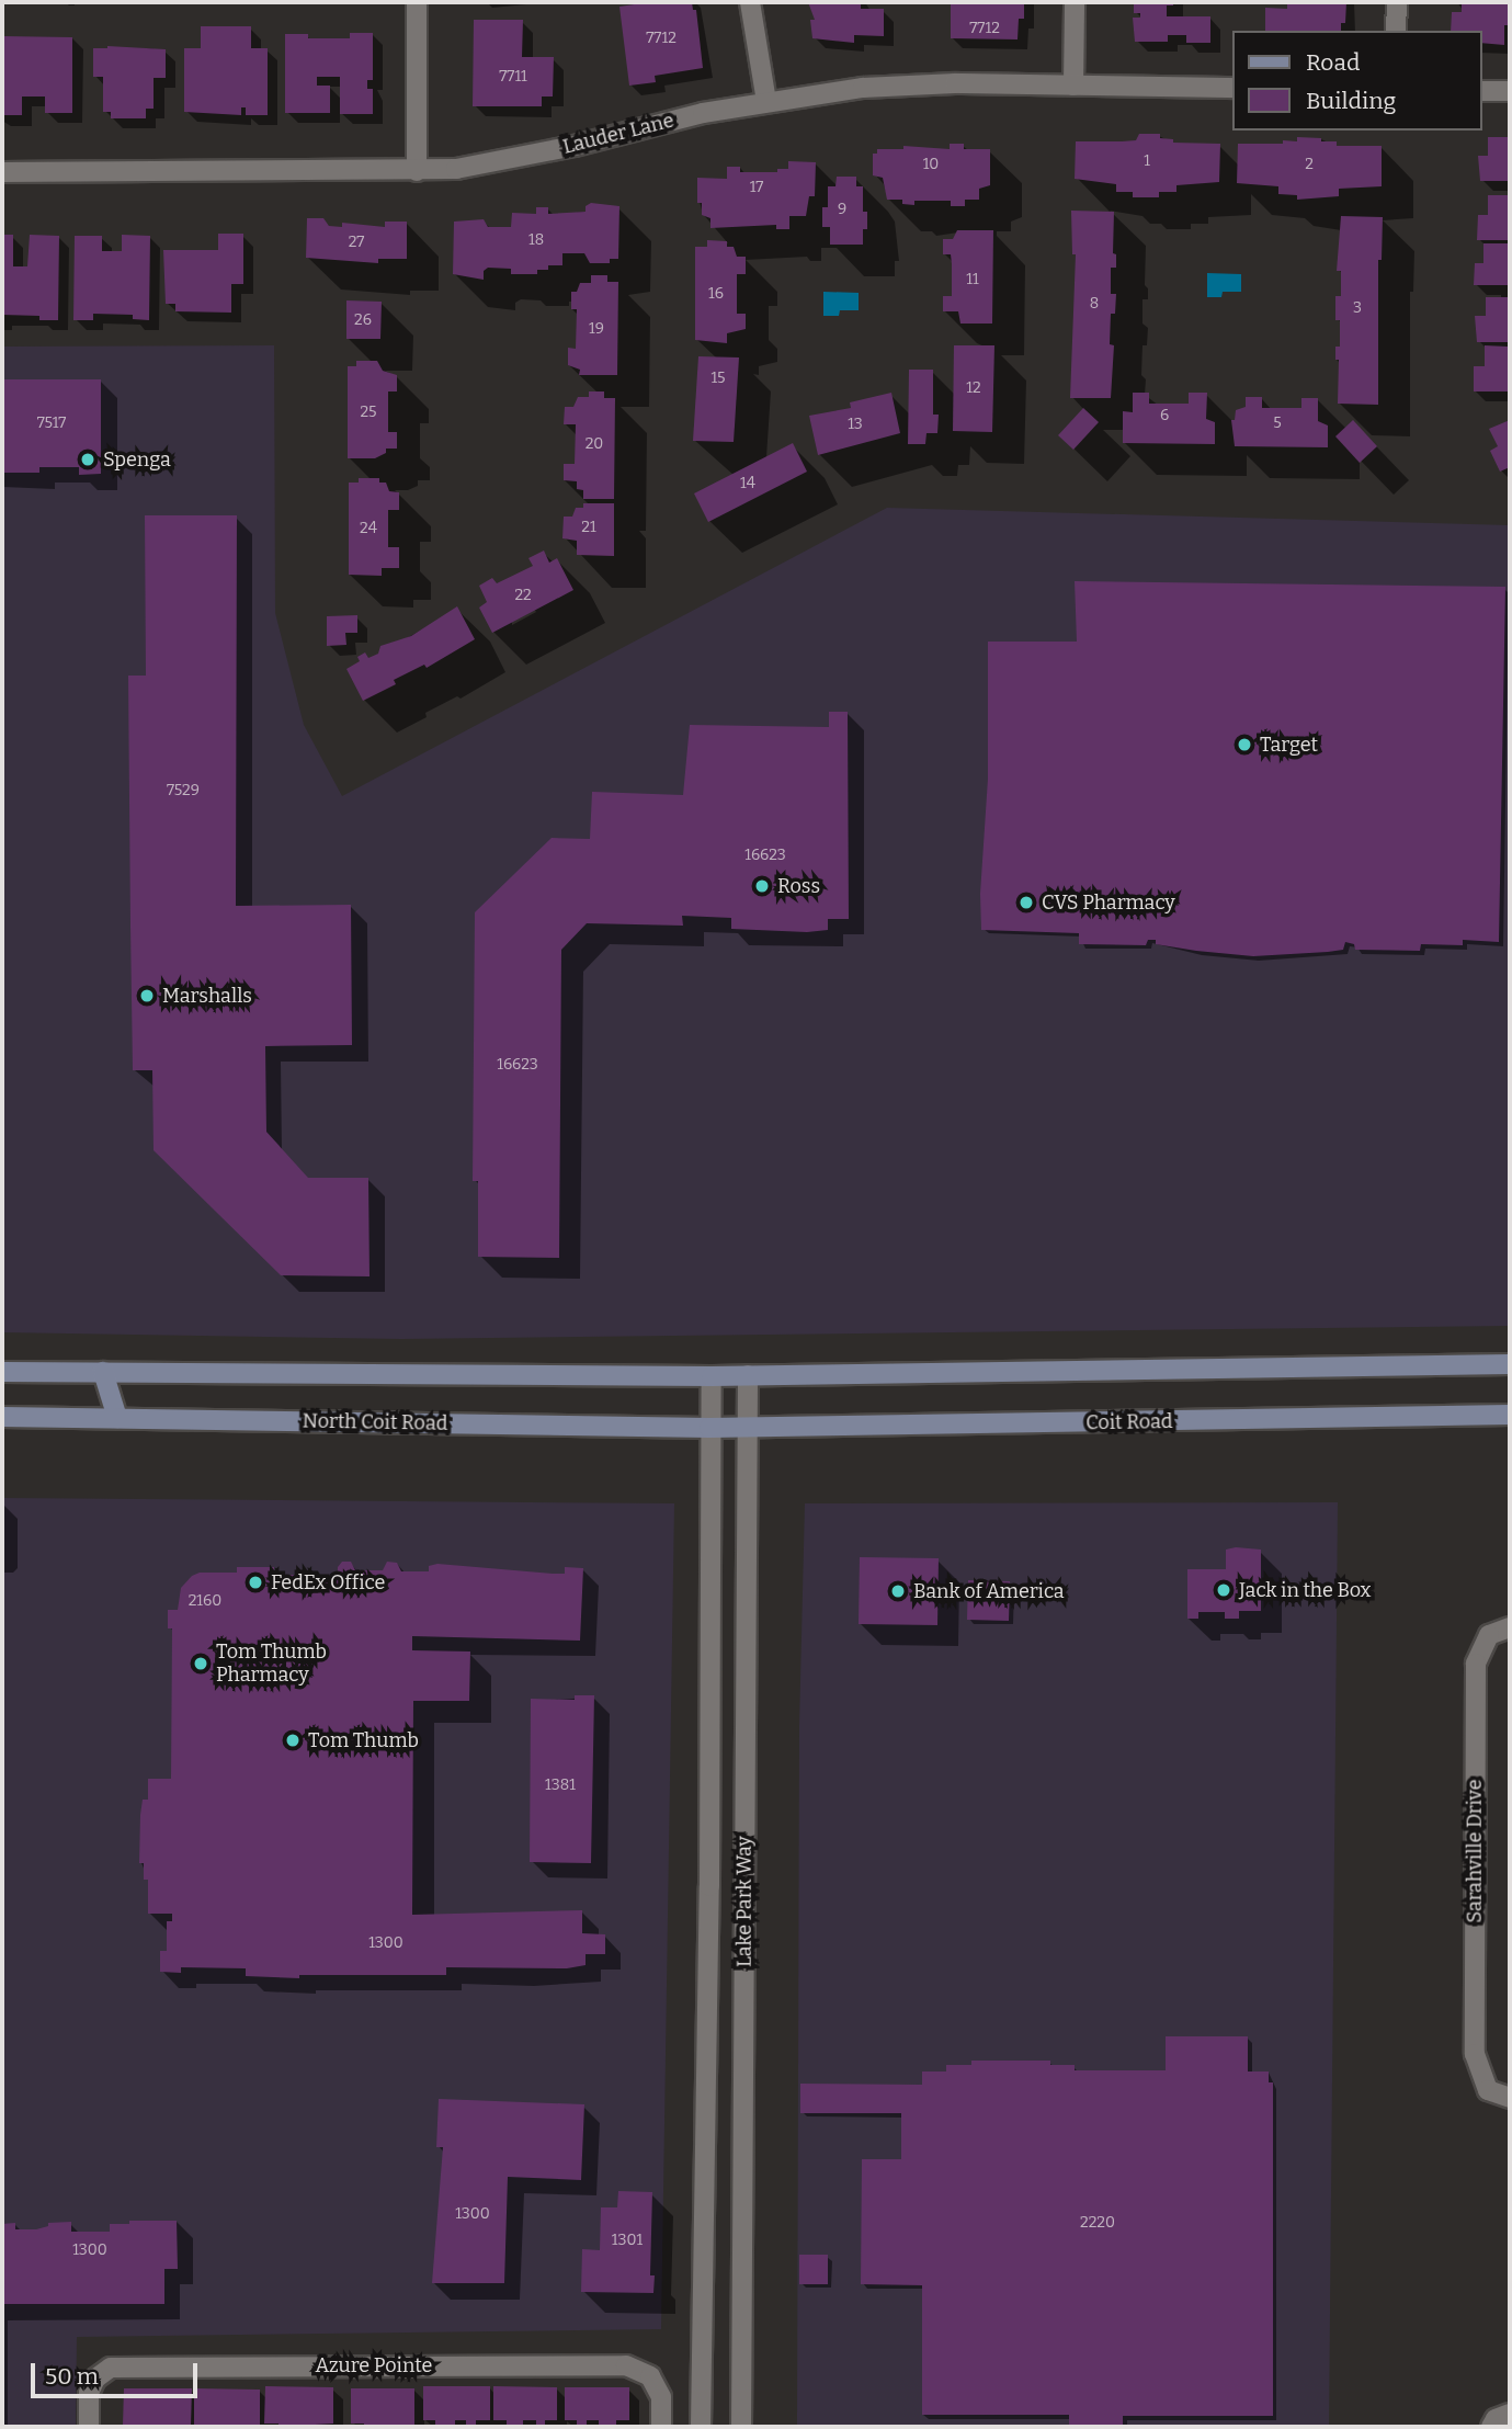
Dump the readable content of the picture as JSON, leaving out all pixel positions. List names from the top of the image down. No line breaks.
{"streets":{"main road":["North Coit Road","Coit Road"],"street":["Lauder Lane","Sarahville Drive","Lake Park Way","Azure Pointe"]},"crossings":[["North Coit Road","Coit Road"],["North Coit Road","Lake Park Way"],["Coit Road","Lake Park Way"]],"places":["Spenga","Target","Ross","CVS Pharmacy","Marshalls","FedEx Office","Jack in the Box","Bank of America","Tom Thumb Pharmacy","Tom Thumb"],"house_numbers":["7712","7712","7711","1","10","2","17","9","18","27","11","16","8","3","26","19","15","12","25","6","7517","5","13","20","14","21","24","22","7529","16623","16623","2160","1381","1300","1300","2220","1301","1300"],"legend":["Road","Building"],"scale_bar":"50 m"}
